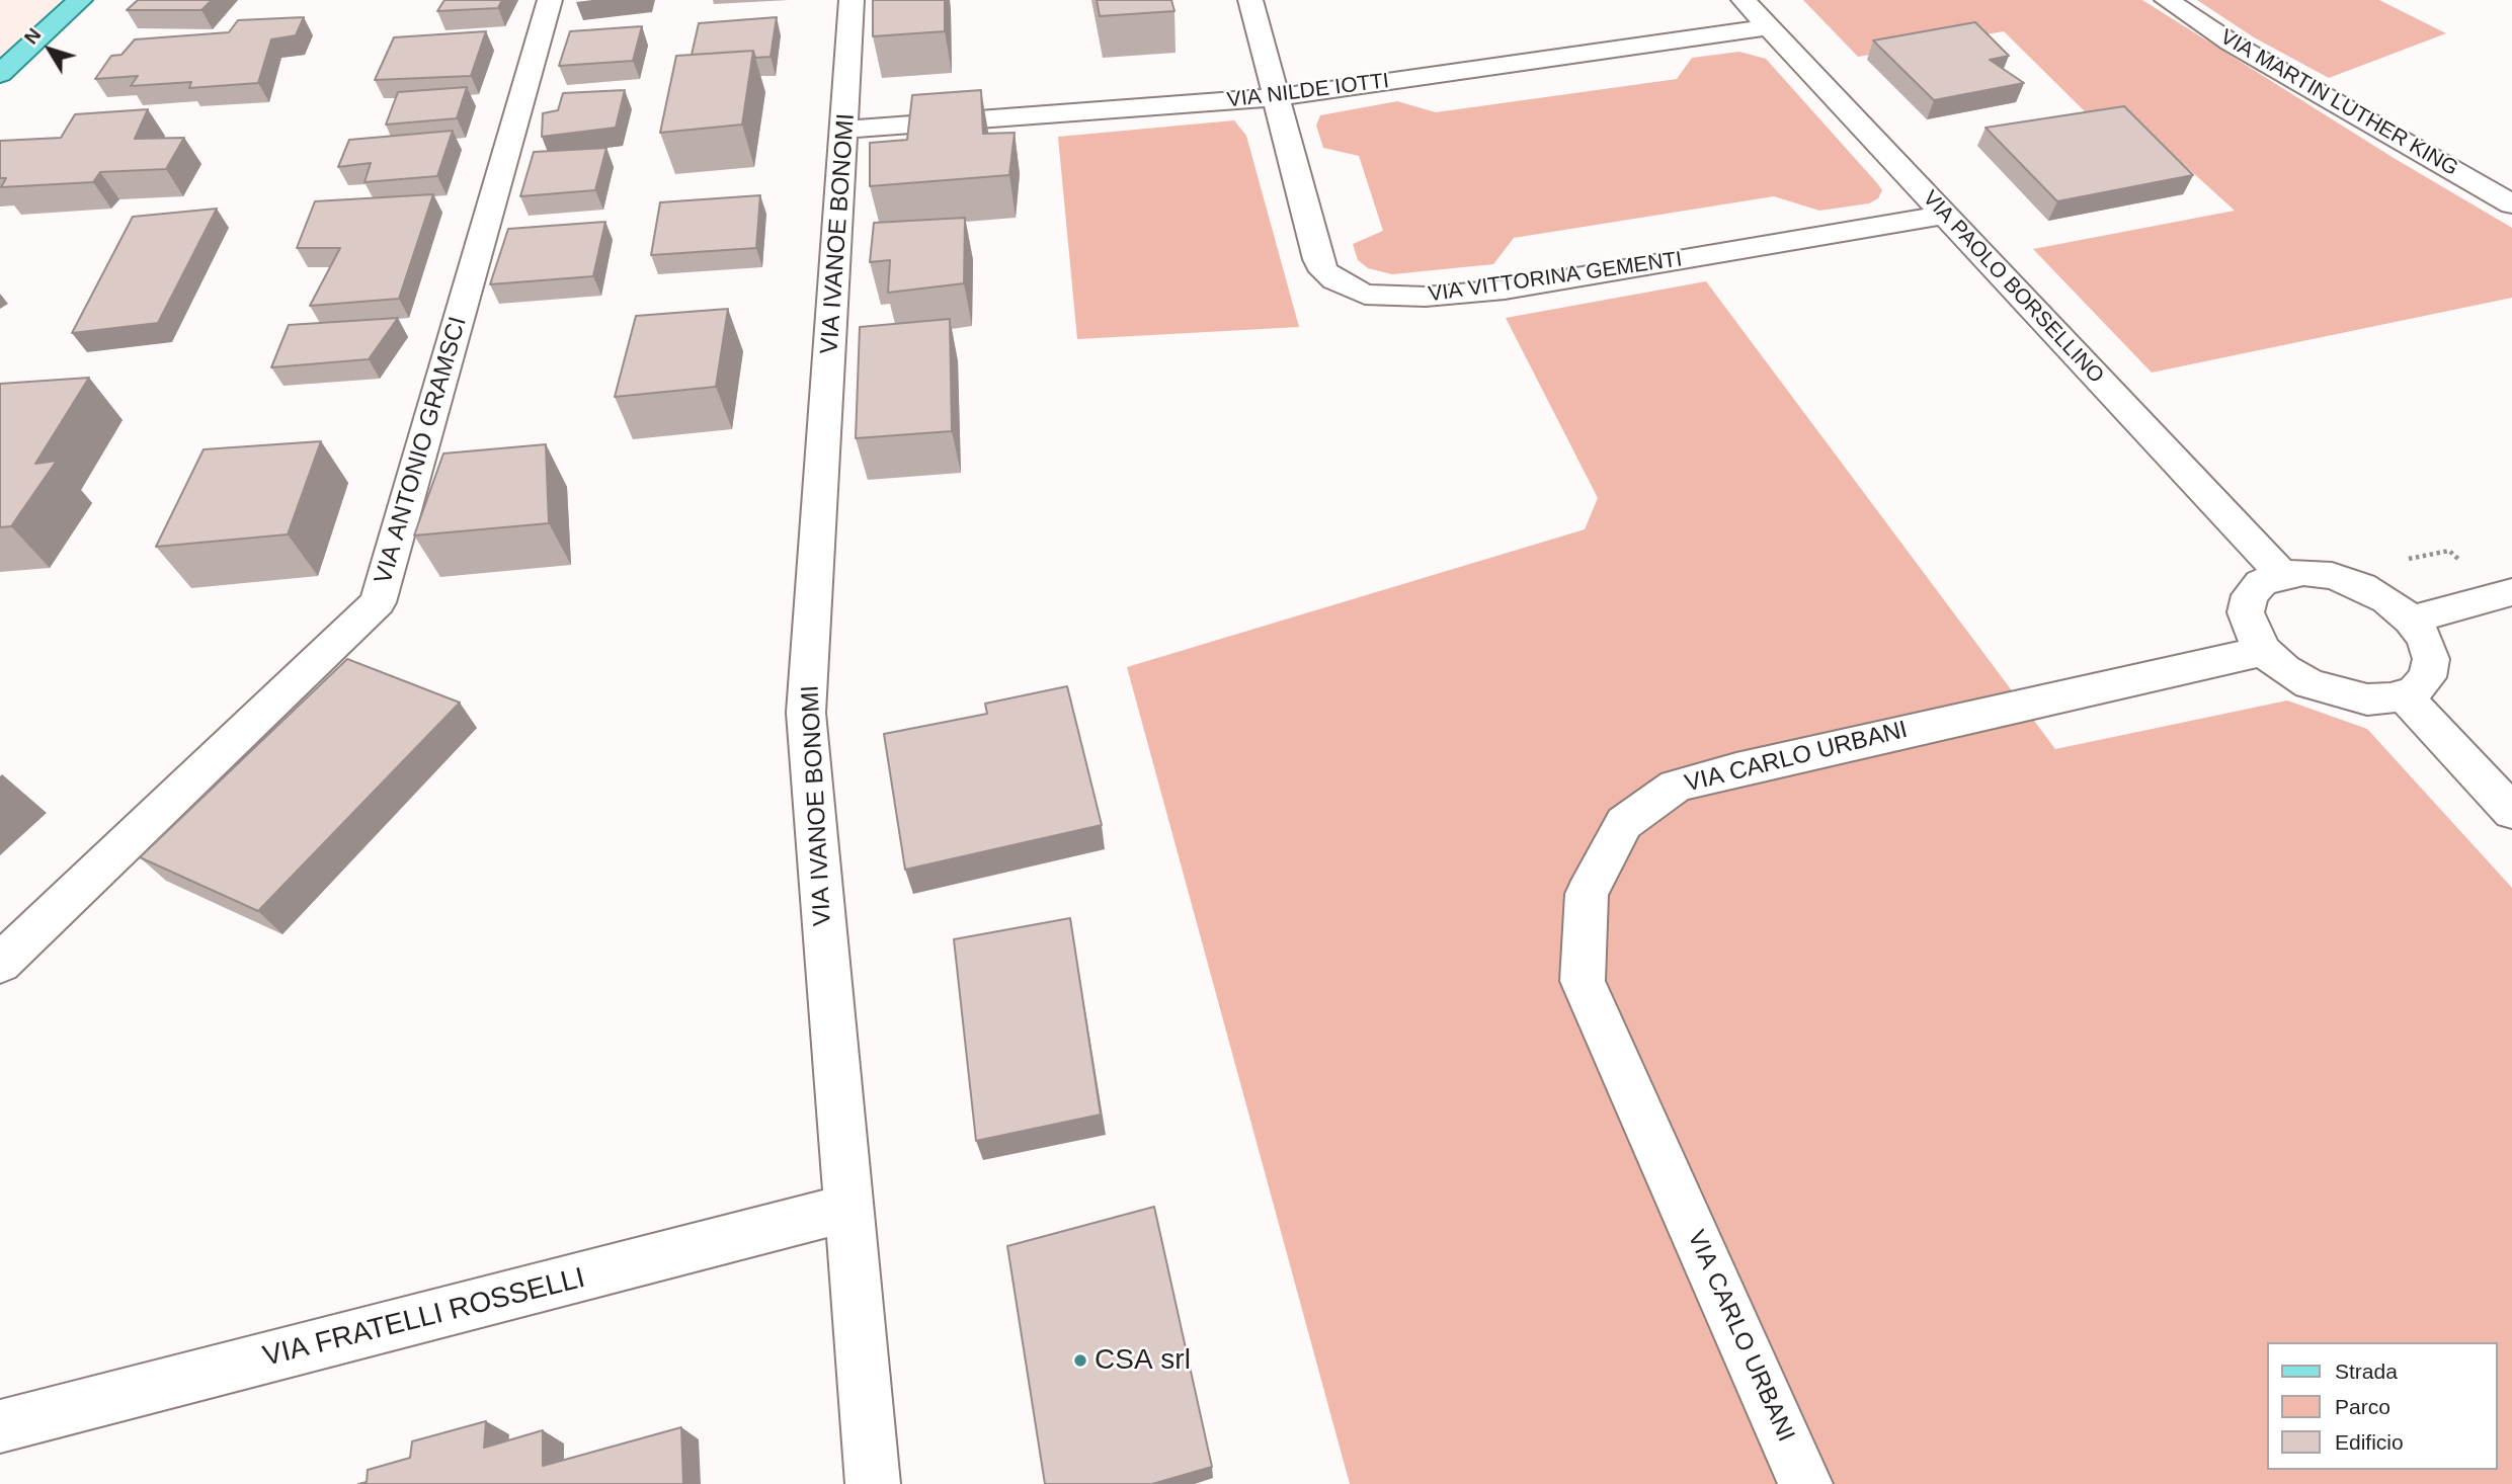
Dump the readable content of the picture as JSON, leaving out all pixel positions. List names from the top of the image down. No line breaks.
{"streets":{"street":["VIA NILDE IOTTI","VIA MARTIN LUTHER KING","VIA IVANOE BONOMI","VIA VITTORINA GEMENTI","VIA PAOLO BORSELLINO","VIA ANTONIO GRAMSCI","VIA CARLO URBANI","VIA FRATELLI ROSSELLI"]},"crossings":[["VIA NILDE IOTTI","VIA IVANOE BONOMI"],["VIA NILDE IOTTI","VIA VITTORINA GEMENTI"],["VIA NILDE IOTTI","VIA PAOLO BORSELLINO"],["VIA IVANOE BONOMI","VIA FRATELLI ROSSELLI"],["VIA VITTORINA GEMENTI","VIA PAOLO BORSELLINO"],["VIA PAOLO BORSELLINO","VIA CARLO URBANI"]],"places":["CSA srl"],"legend":["Strada","Parco","Edificio"],"north":"top left"}
